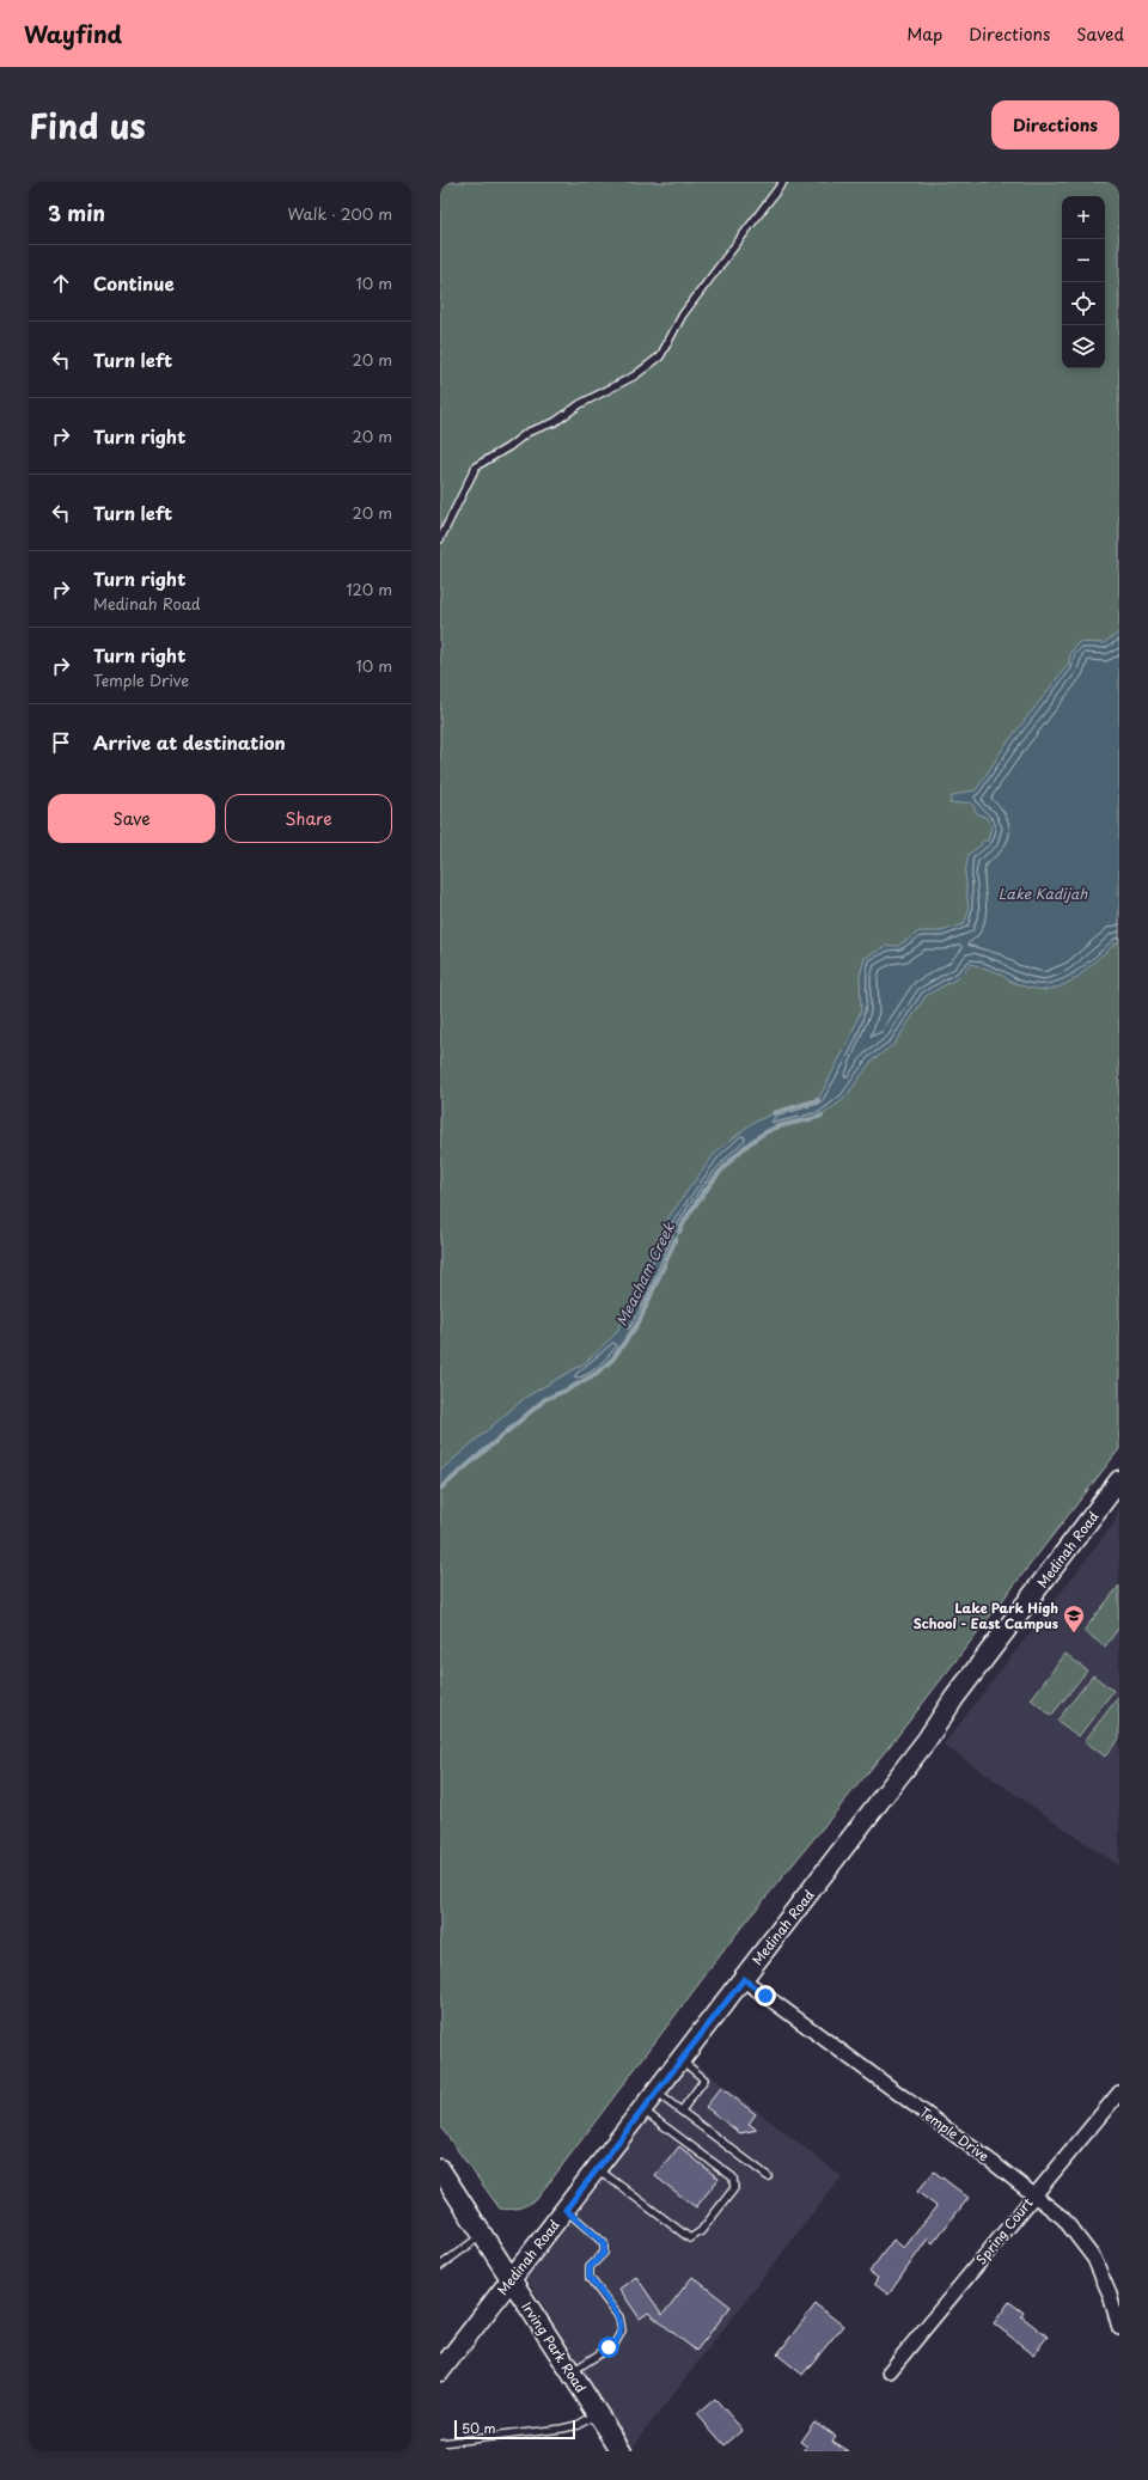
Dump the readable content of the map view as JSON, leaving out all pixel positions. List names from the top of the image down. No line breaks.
{"streets":{"main road":["Medinah Road","Irving Park Road"],"street":["Temple Drive","Spring Court"]},"crossings":[["Medinah Road","Temple Drive"],["Medinah Road","Irving Park Road"],["Temple Drive","Spring Court"]],"water":["Lake Kadijah","Meacham Creek"],"places":{"school or university":["Lake Park High School - East Campus"]},"scale_bar":"50 m","page":{"header":"Wayfind","nav":["Map","Directions","Saved"],"title":"Find us","buttons":["Directions",["Save","Share"]],"heading":["3 min","Walk · 200 m"],"map_buttons":["+","−"],"list":[["Continue","10 m"],["Turn left","20 m"],["Turn right","20 m"],["Turn left","20 m"],["Turn right","Medinah Road","120 m"],["Turn right","Temple Drive","10 m"],"Arrive at destination"],"scale":"50 m"}}
